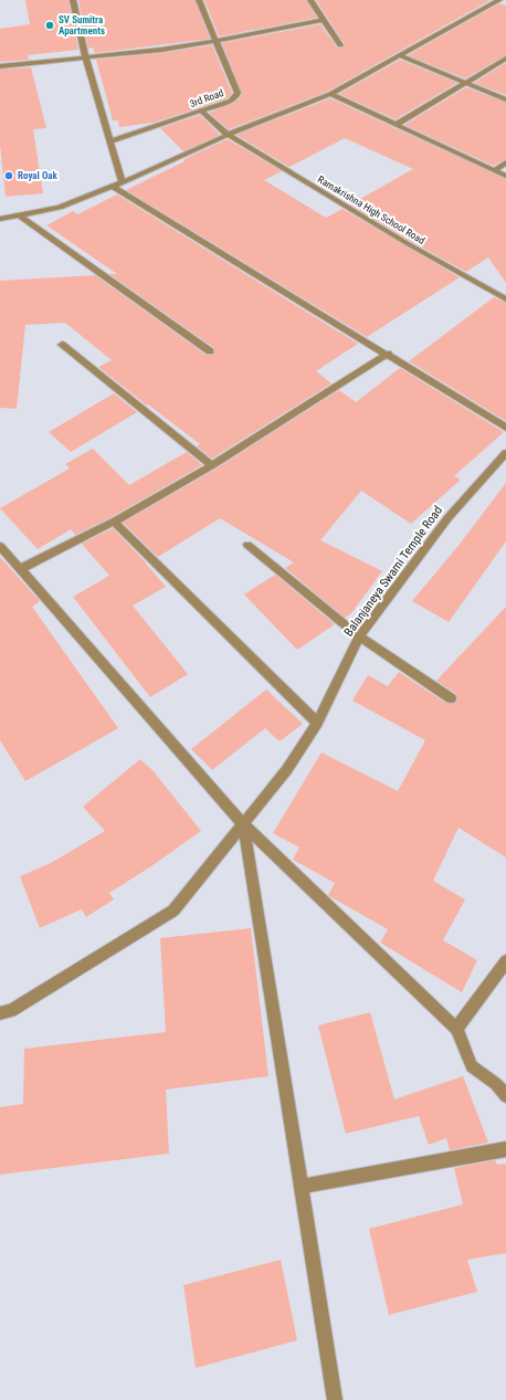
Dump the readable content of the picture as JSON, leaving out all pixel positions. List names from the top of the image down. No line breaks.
{"streets":{"street":["3rd Road","Ramakrishna High School Road","Balanjaneya Swami Temple Road"]},"crossings":[["3rd Road","Ramakrishna High School Road"]],"places":["SV Sumitra Apartments","Royal Oak"]}
